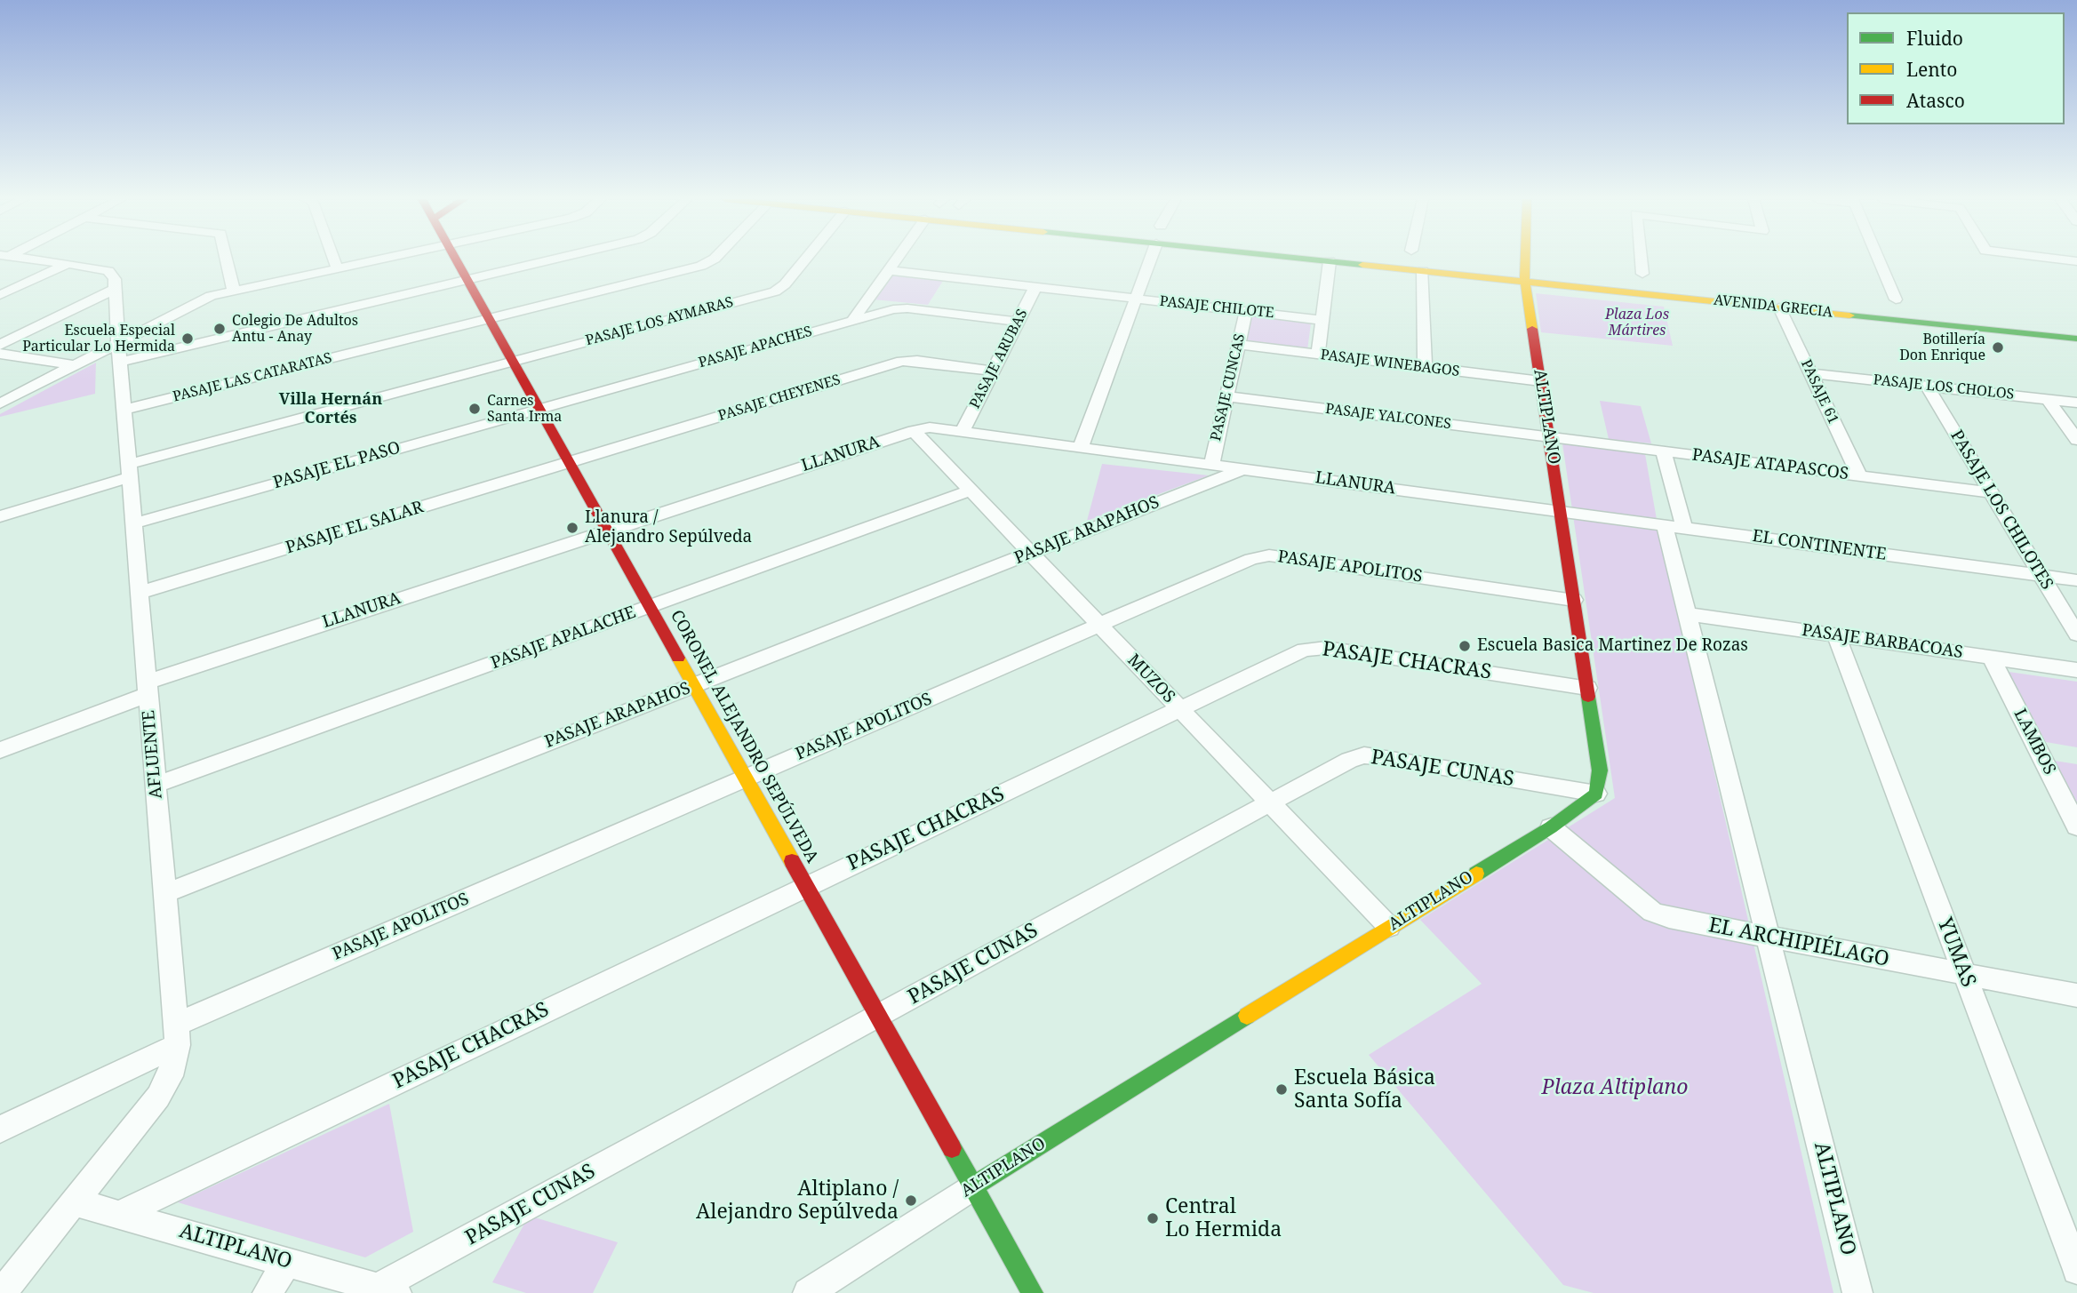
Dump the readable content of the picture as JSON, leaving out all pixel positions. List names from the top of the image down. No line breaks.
{"streets":{"street":["AVENIDA GRECIA","PASAJE CHILOTE","PASAJE LOS AYMARAS","PASAJE APACHES","PASAJE ARUBAS","PASAJE WINEBAGOS","PASAJE LAS CATARATAS","PASAJE CUNCAS","PASAJE LOS CHOLOS","PASAJE 61","PASAJE CHEYENES","PASAJE YALCONES","ALTIPLANO","LLANURA","PASAJE ATAPASCOS","PASAJE EL PASO","PASAJE LOS CHILOTES","PASAJE EL SALAR","PASAJE ARAPAHOS","EL CONTINENTE","PASAJE APOLITOS","PASAJE APALACHE","PASAJE BARBACOAS","PASAJE CHACRAS","MUZOS","CORONEL ALEJANDRO SEPÚLVEDA","LAMBOS","AFLUENTE","PASAJE CUNAS","EL ARCHIPIÉLAGO","YUMAS"]},"crossings":[["AVENIDA GRECIA","PASAJE 61"],["AVENIDA GRECIA","ALTIPLANO"],["PASAJE CHILOTE","PASAJE ARUBAS"],["PASAJE CHILOTE","PASAJE CUNCAS"],["PASAJE LOS AYMARAS","CORONEL ALEJANDRO SEPÚLVEDA"],["PASAJE LOS AYMARAS","AFLUENTE"],["PASAJE APACHES","PASAJE ARUBAS"],["PASAJE APACHES","PASAJE EL PASO"],["PASAJE APACHES","CORONEL ALEJANDRO SEPÚLVEDA"],["PASAJE ARUBAS","PASAJE CHEYENES"],["PASAJE ARUBAS","LLANURA"],["PASAJE WINEBAGOS","PASAJE CUNCAS"],["PASAJE WINEBAGOS","ALTIPLANO"],["PASAJE LAS CATARATAS","CORONEL ALEJANDRO SEPÚLVEDA"],["PASAJE LAS CATARATAS","AFLUENTE"],["PASAJE CUNCAS","PASAJE YALCONES"],["PASAJE CUNCAS","LLANURA"],["PASAJE LOS CHOLOS","PASAJE 61"],["PASAJE LOS CHOLOS","PASAJE LOS CHILOTES"],["PASAJE 61","PASAJE ATAPASCOS"],["PASAJE CHEYENES","PASAJE EL SALAR"],["PASAJE CHEYENES","CORONEL ALEJANDRO SEPÚLVEDA"],["PASAJE YALCONES","ALTIPLANO"],["PASAJE YALCONES","PASAJE ATAPASCOS"],["ALTIPLANO","LLANURA"],["ALTIPLANO","PASAJE ATAPASCOS"],["ALTIPLANO","EL CONTINENTE"],["ALTIPLANO","PASAJE APOLITOS"],["ALTIPLANO","PASAJE BARBACOAS"],["ALTIPLANO","PASAJE CHACRAS"],["ALTIPLANO","MUZOS"],["ALTIPLANO","CORONEL ALEJANDRO SEPÚLVEDA"],["ALTIPLANO","AFLUENTE"],["ALTIPLANO","PASAJE CUNAS"],["ALTIPLANO","EL ARCHIPIÉLAGO"],["LLANURA","PASAJE ARAPAHOS"],["LLANURA","EL CONTINENTE"],["LLANURA","MUZOS"],["LLANURA","CORONEL ALEJANDRO SEPÚLVEDA"],["LLANURA","AFLUENTE"],["PASAJE ATAPASCOS","PASAJE LOS CHILOTES"],["PASAJE EL PASO","CORONEL ALEJANDRO SEPÚLVEDA"],["PASAJE EL PASO","AFLUENTE"],["PASAJE LOS CHILOTES","EL CONTINENTE"],["PASAJE EL SALAR","CORONEL ALEJANDRO SEPÚLVEDA"],["PASAJE EL SALAR","AFLUENTE"],["PASAJE ARAPAHOS","MUZOS"],["PASAJE ARAPAHOS","CORONEL ALEJANDRO SEPÚLVEDA"],["PASAJE ARAPAHOS","AFLUENTE"],["PASAJE APOLITOS","MUZOS"],["PASAJE APOLITOS","CORONEL ALEJANDRO SEPÚLVEDA"],["PASAJE APOLITOS","AFLUENTE"],["PASAJE APALACHE","MUZOS"],["PASAJE APALACHE","CORONEL ALEJANDRO SEPÚLVEDA"],["PASAJE APALACHE","AFLUENTE"],["PASAJE BARBACOAS","LAMBOS"],["PASAJE BARBACOAS","YUMAS"],["PASAJE CHACRAS","MUZOS"],["PASAJE CHACRAS","CORONEL ALEJANDRO SEPÚLVEDA"],["MUZOS","PASAJE CUNAS"],["CORONEL ALEJANDRO SEPÚLVEDA","PASAJE CUNAS"],["EL ARCHIPIÉLAGO","YUMAS"]],"districts":["Villa Hernán Cortés"],"parks":["Plaza Los Mártires","Plaza Altiplano"],"places":["Colegio De Adultos Antu - Anay","Escuela Especial Particular Lo Hermida","Botillería Don Enrique","Carnes Santa Irma","Llanura / Alejandro Sepúlveda","Escuela Basica Martinez De Rozas","Escuela Básica Santa Sofía","Altiplano / Alejandro Sepúlveda","Central Lo Hermida"],"legend":["Fluido","Lento","Atasco"]}
